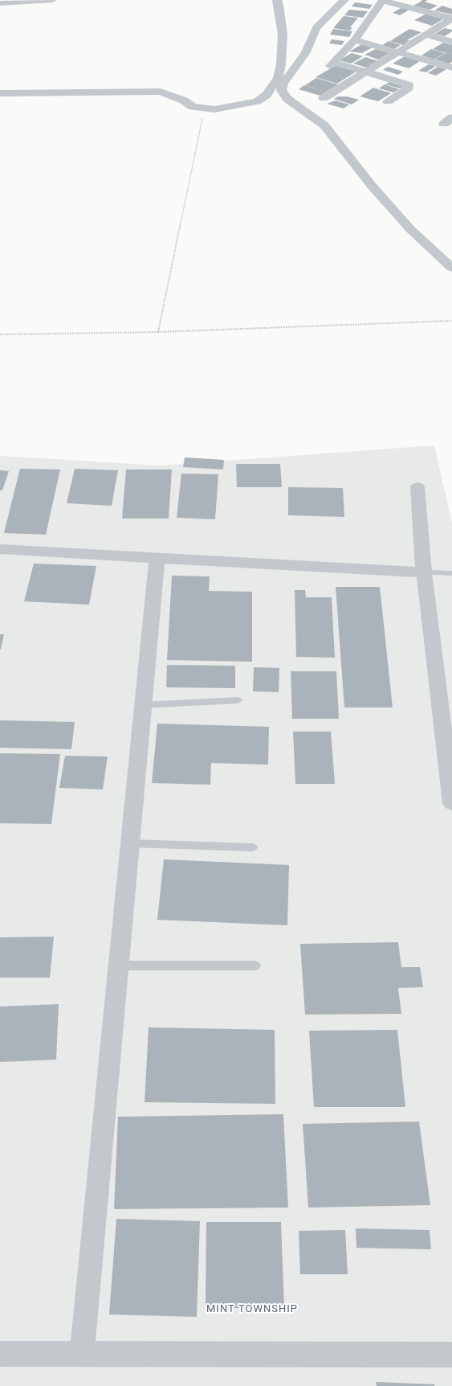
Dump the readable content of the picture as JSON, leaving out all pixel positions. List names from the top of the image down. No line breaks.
{"districts":["MINT TOWNSHIP"]}
